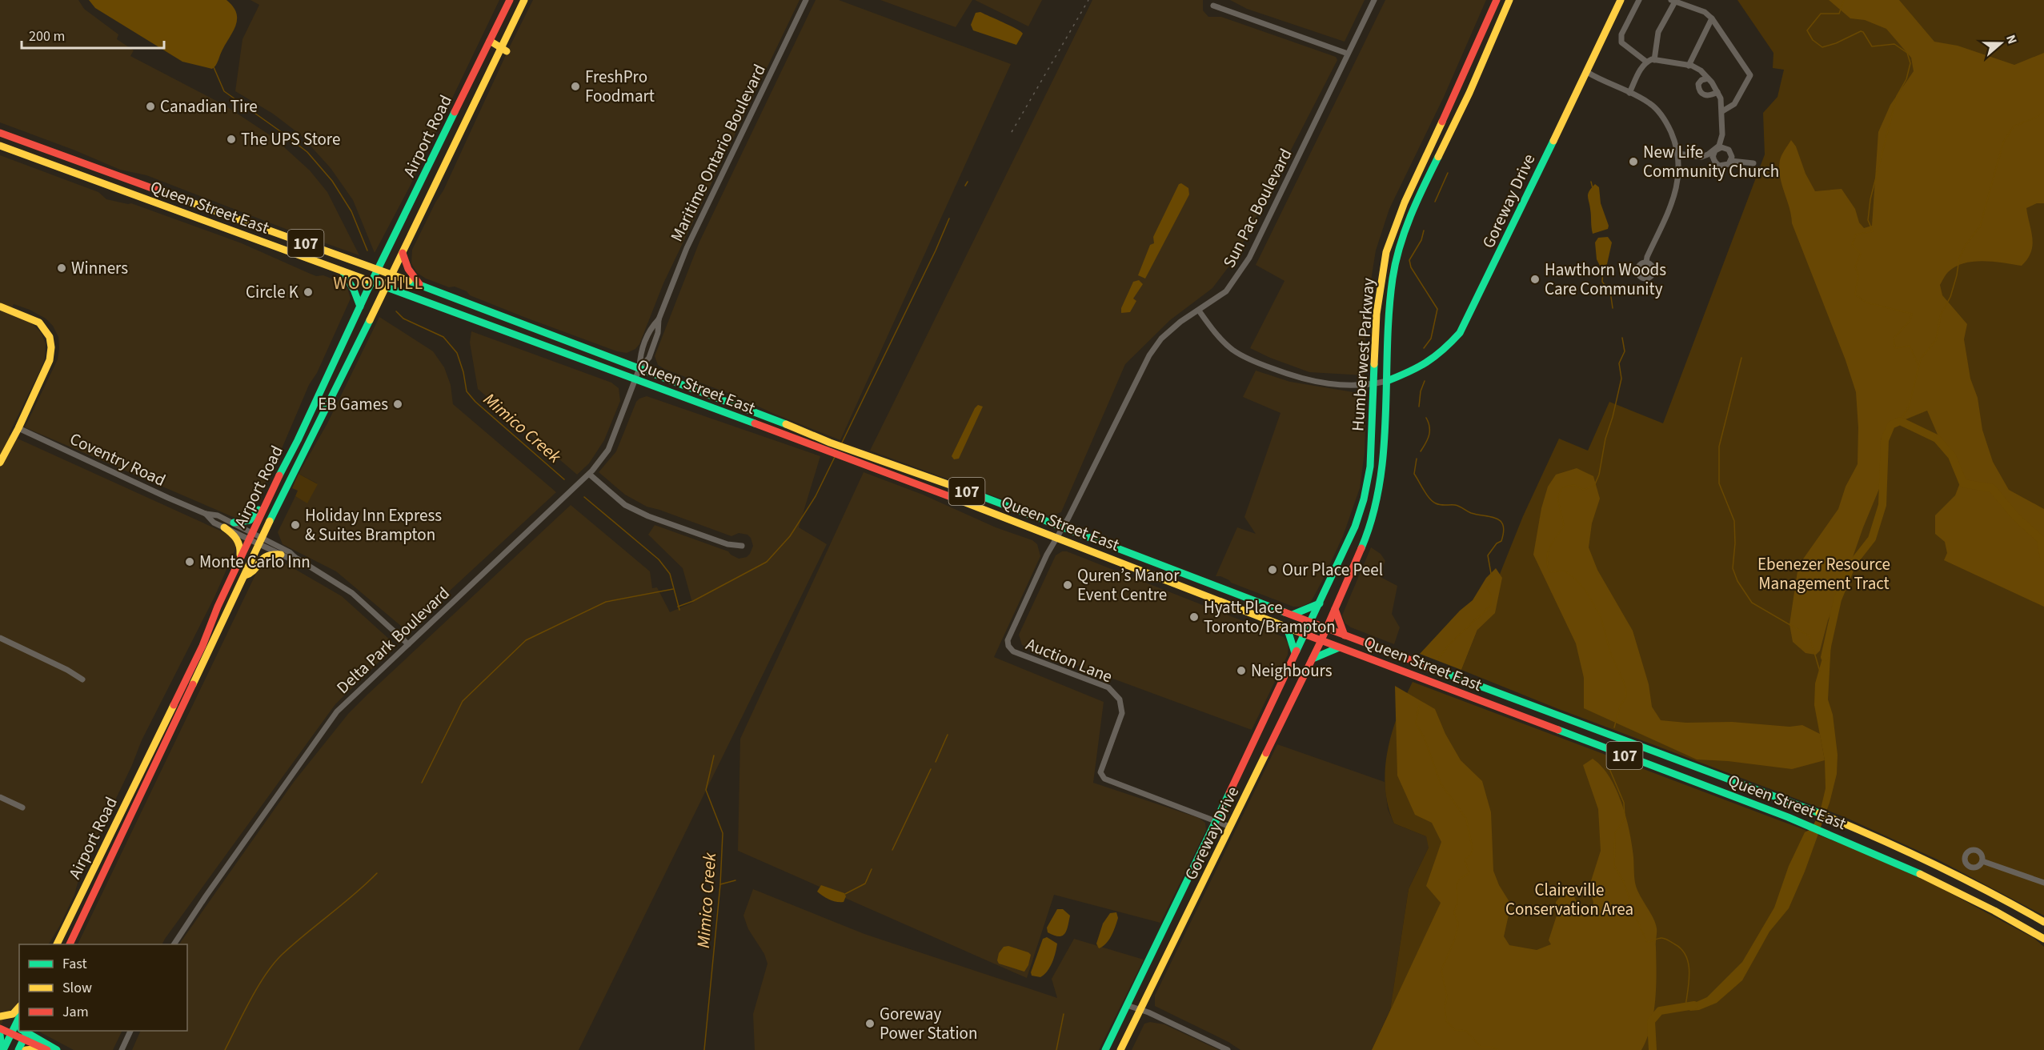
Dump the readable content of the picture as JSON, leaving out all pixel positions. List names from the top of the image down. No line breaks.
{"streets":{"main road":["Airport Road","Goreway Drive","Queen Street East","107","Humberwest Parkway"],"street":["Maritime Ontario Boulevard","Sun Pac Boulevard","Coventry Road","Delta Park Boulevard","Auction Lane"]},"crossings":[["Airport Road","Queen Street East"],["Airport Road","Coventry Road"],["Maritime Ontario Boulevard","Queen Street East"],["Maritime Ontario Boulevard","Delta Park Boulevard"],["Goreway Drive","Queen Street East"],["Goreway Drive","Humberwest Parkway"],["Goreway Drive","Auction Lane"],["Queen Street East","Sun Pac Boulevard"],["Queen Street East","Humberwest Parkway"],["Queen Street East","Delta Park Boulevard"],["Queen Street East","Auction Lane"],["Sun Pac Boulevard","Auction Lane"]],"districts":["WOODHILL"],"water":["Mimico Creek"],"parks":["Ebenezer Resource Management Tract","Claireville Conservation Area"],"places":["FreshPro Foodmart","Canadian Tire","The UPS Store","New Life Community Church","Winners","Hawthorn Woods Care Community","Circle K","EB Games","Holiday Inn Express & Suites Brampton","Monte Carlo Inn","Our Place Peel","Quren’s Manor Event Centre","Hyatt Place Toronto/Brampton","Neighbours","Goreway Power Station"],"legend":["Fast","Slow","Jam"],"scale_bar":"200 m","north":"right"}
